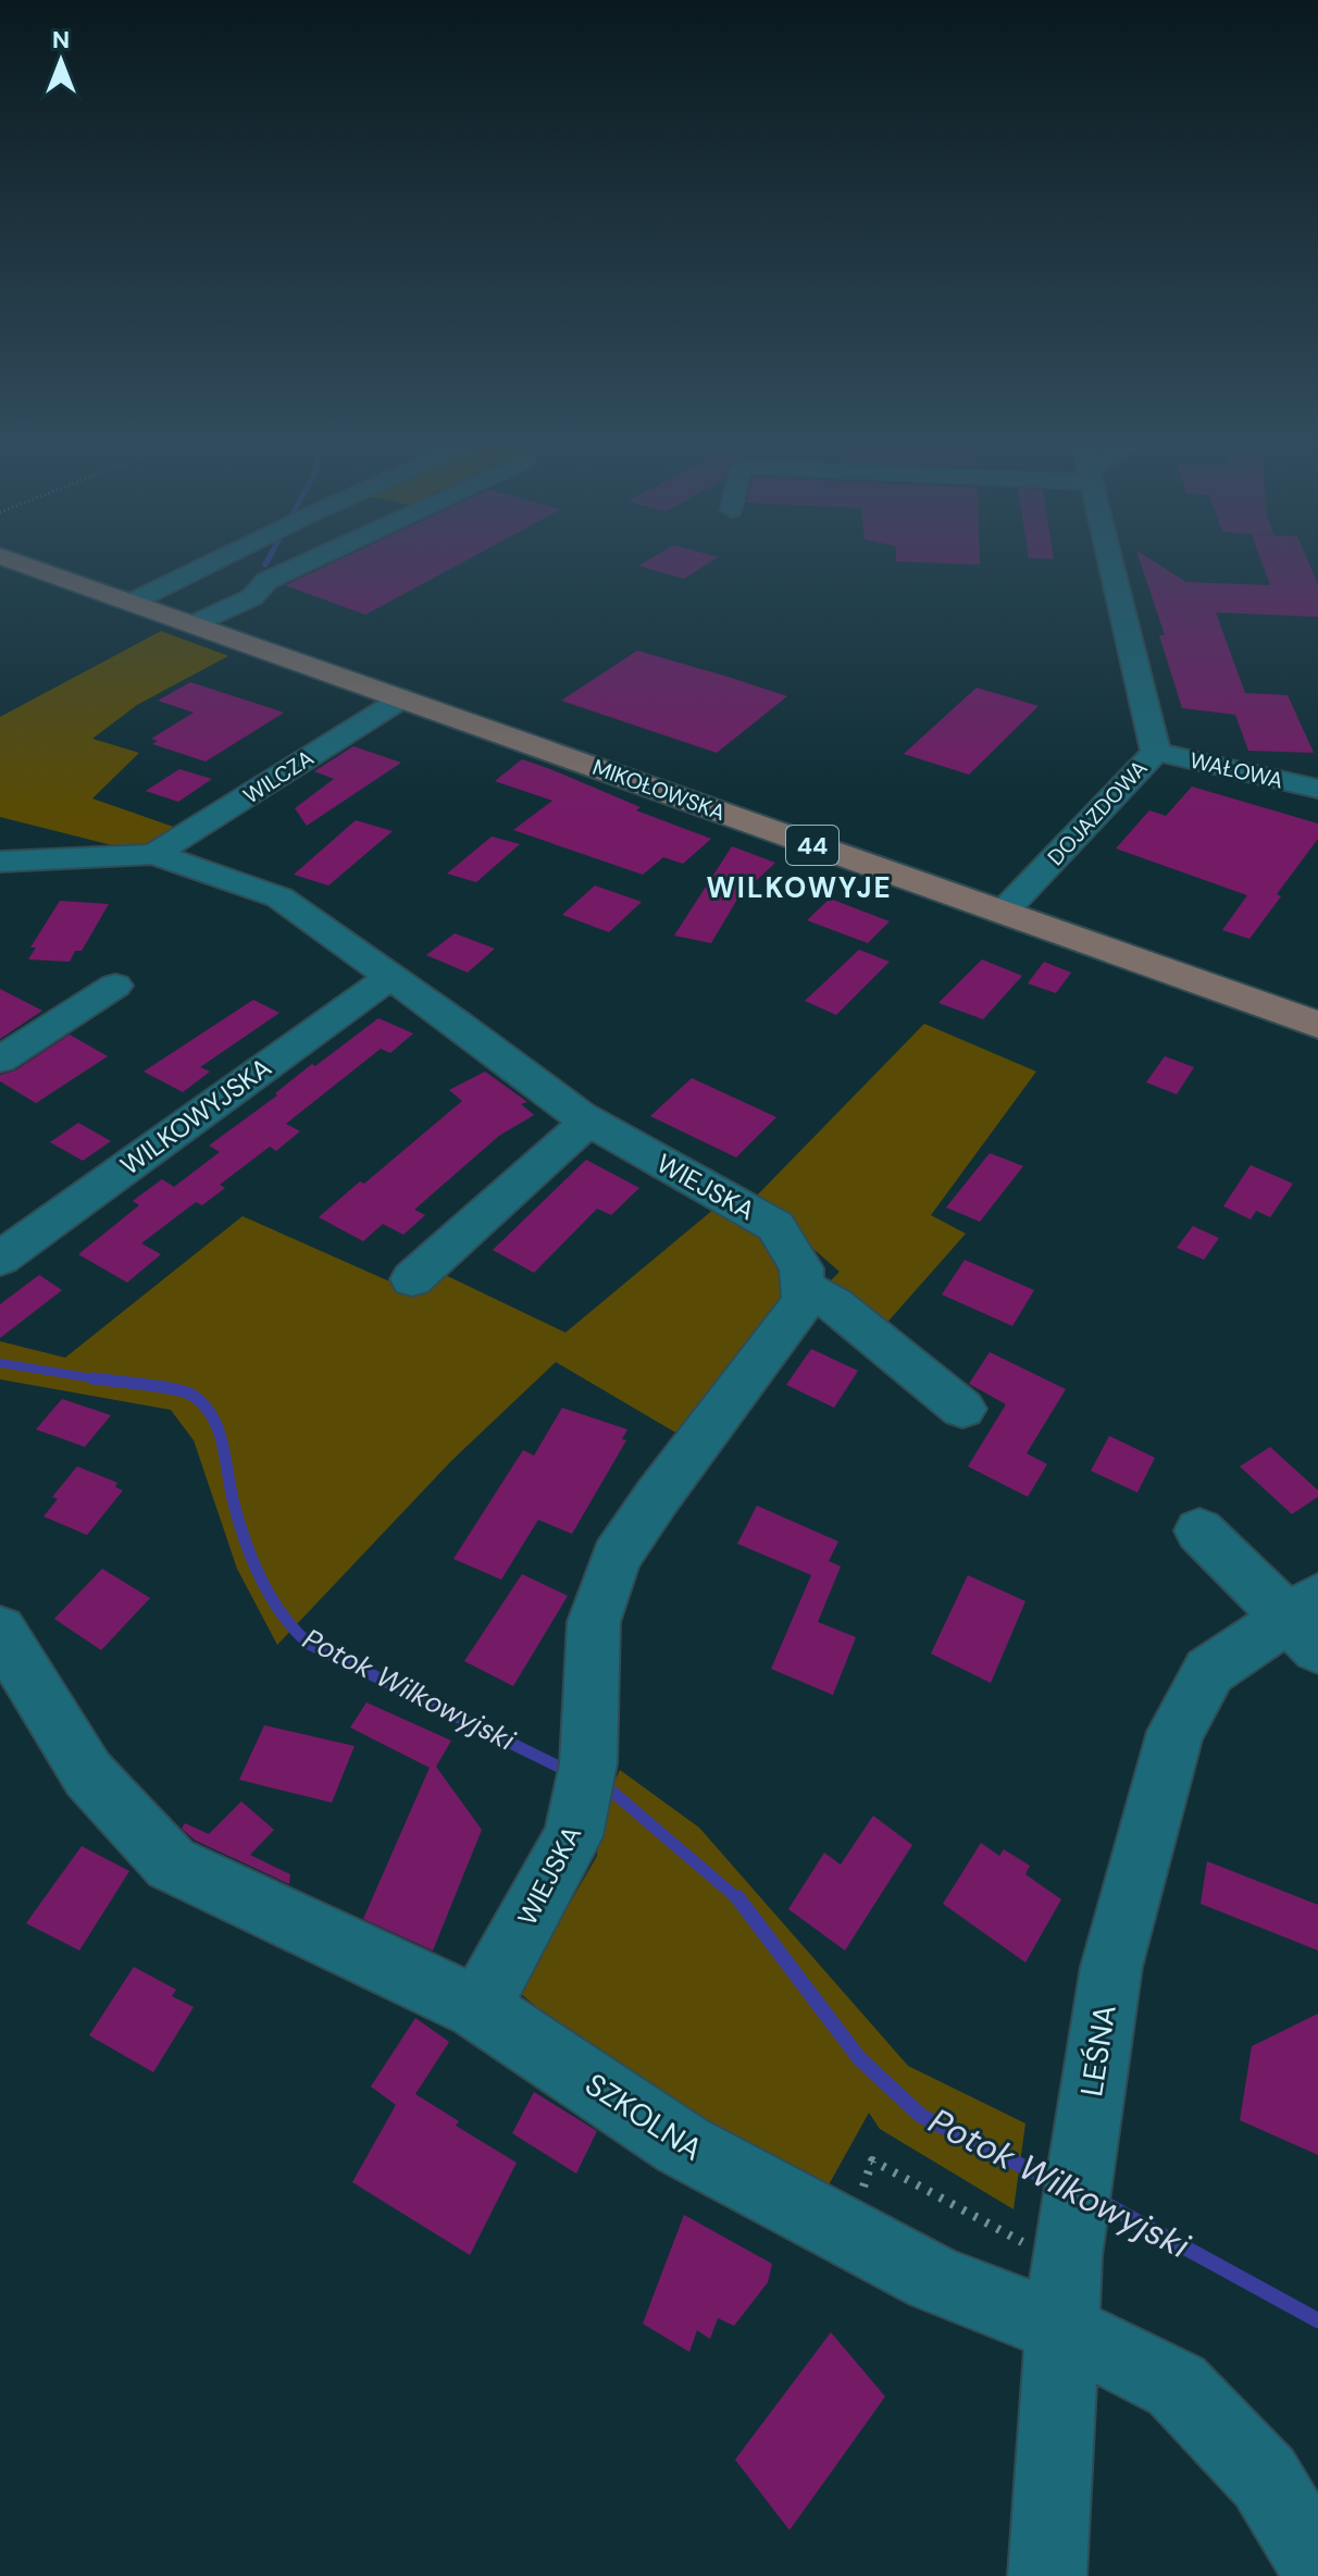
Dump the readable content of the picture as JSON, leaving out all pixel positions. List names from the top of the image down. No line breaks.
{"streets":{"main road":["MIKOŁOWSKA","44"],"street":["WAŁOWA","WILCZA","DOJAZDOWA","WILKOWYJSKA","WIEJSKA","LEŚNA","SZKOLNA"]},"crossings":[["WAŁOWA","DOJAZDOWA"],["WILCZA","MIKOŁOWSKA"],["WILCZA","WIEJSKA"],["MIKOŁOWSKA","DOJAZDOWA"],["WILKOWYJSKA","WIEJSKA"],["WIEJSKA","SZKOLNA"],["LEŚNA","SZKOLNA"]],"districts":["WILKOWYJE"],"water":["Potok Wilkowyjski"],"north":"top"}
